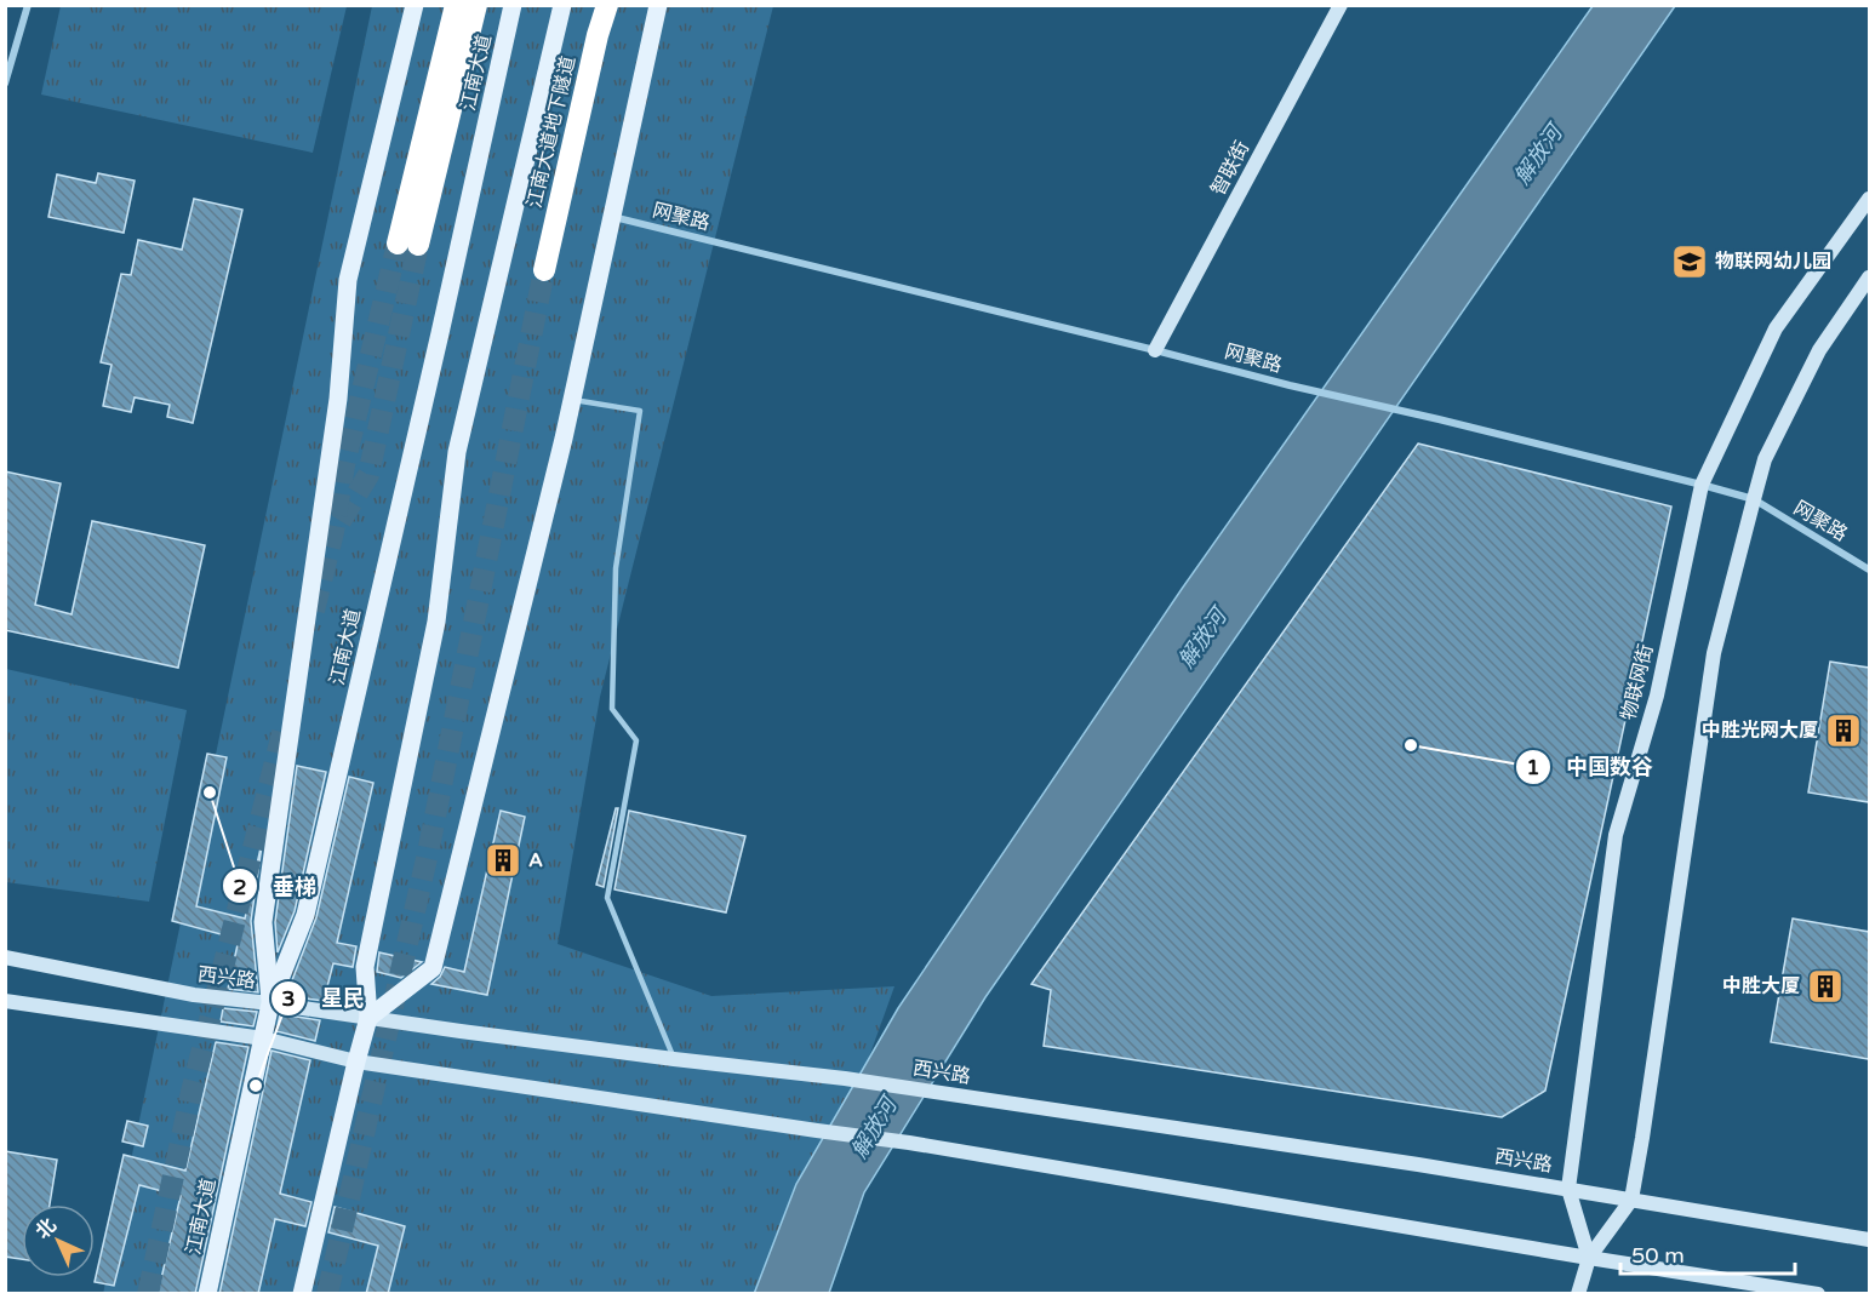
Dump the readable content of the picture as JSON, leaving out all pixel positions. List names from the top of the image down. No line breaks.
{"streets":{"highway":["江南大道地下隧道"],"main road":["江南大道","智联街","物联网街","西兴路"],"street":["网聚路"]},"crossings":[["江南大道","西兴路"],["智联街","网聚路"],["网聚路","物联网街"],["物联网街","西兴路"]],"water":["解放河"],"places":{"school or university":["物联网幼儿园"],"building":["中胜光网大厦","A","中胜大厦"],"other":["中国数谷","垂梯","星民"]},"scale_bar":"50 m","north":"top left"}
